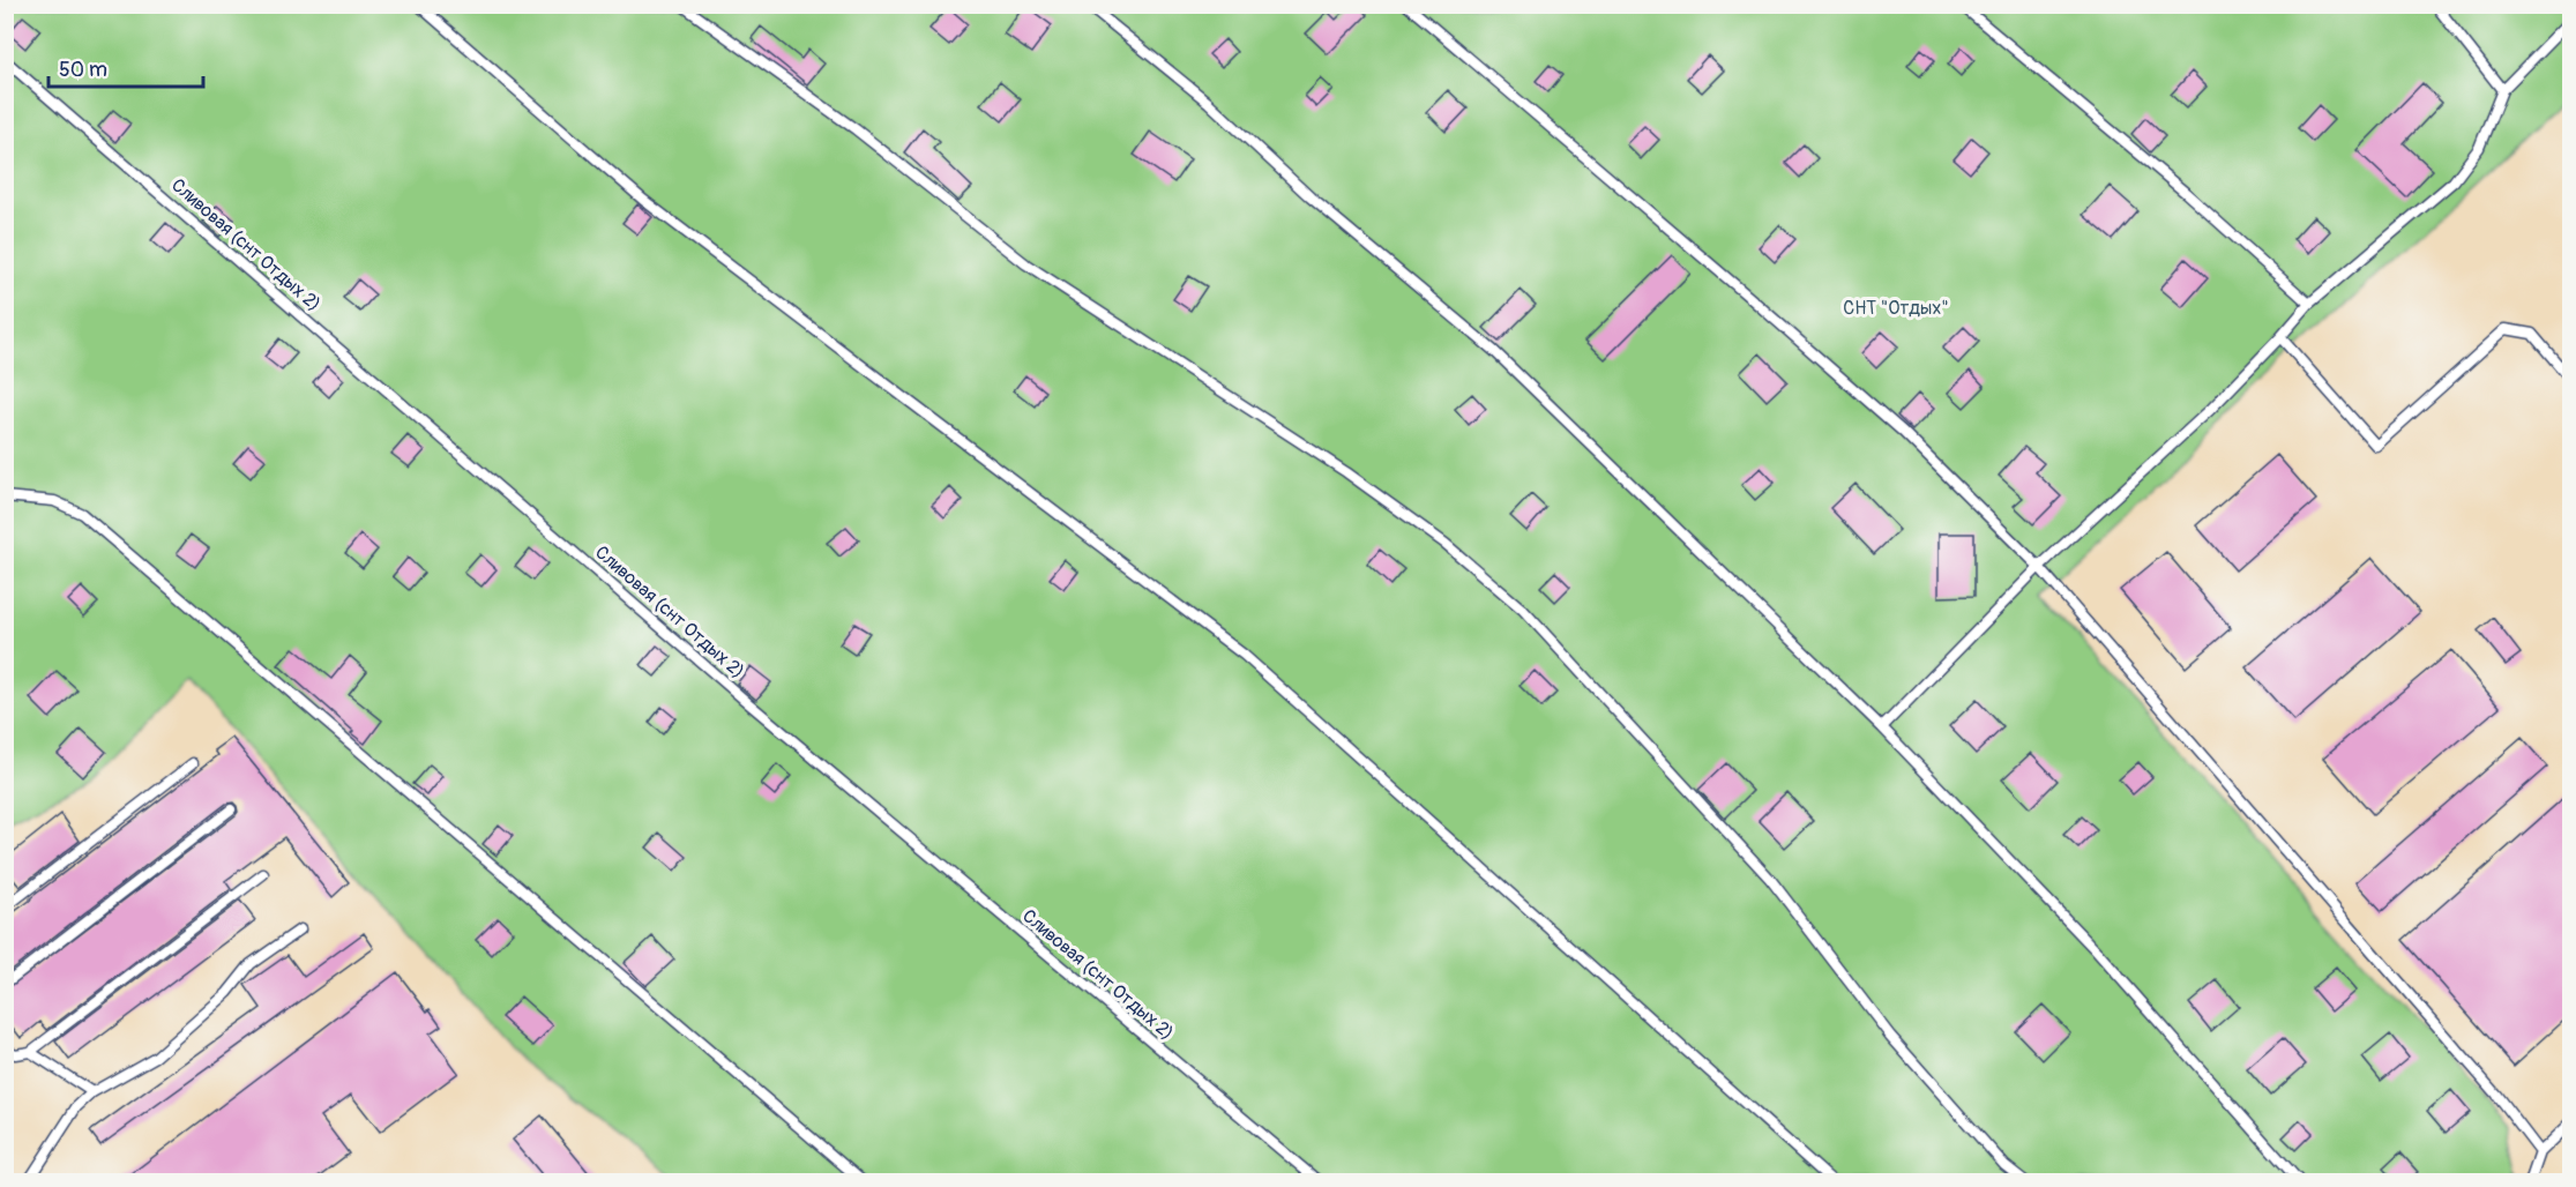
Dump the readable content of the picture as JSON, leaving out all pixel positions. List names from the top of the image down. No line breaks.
{"streets":{"lane":["Сливовая (снт Отдых 2)"]},"parks":["СНТ \"Отдых\""],"scale_bar":"50 m"}
